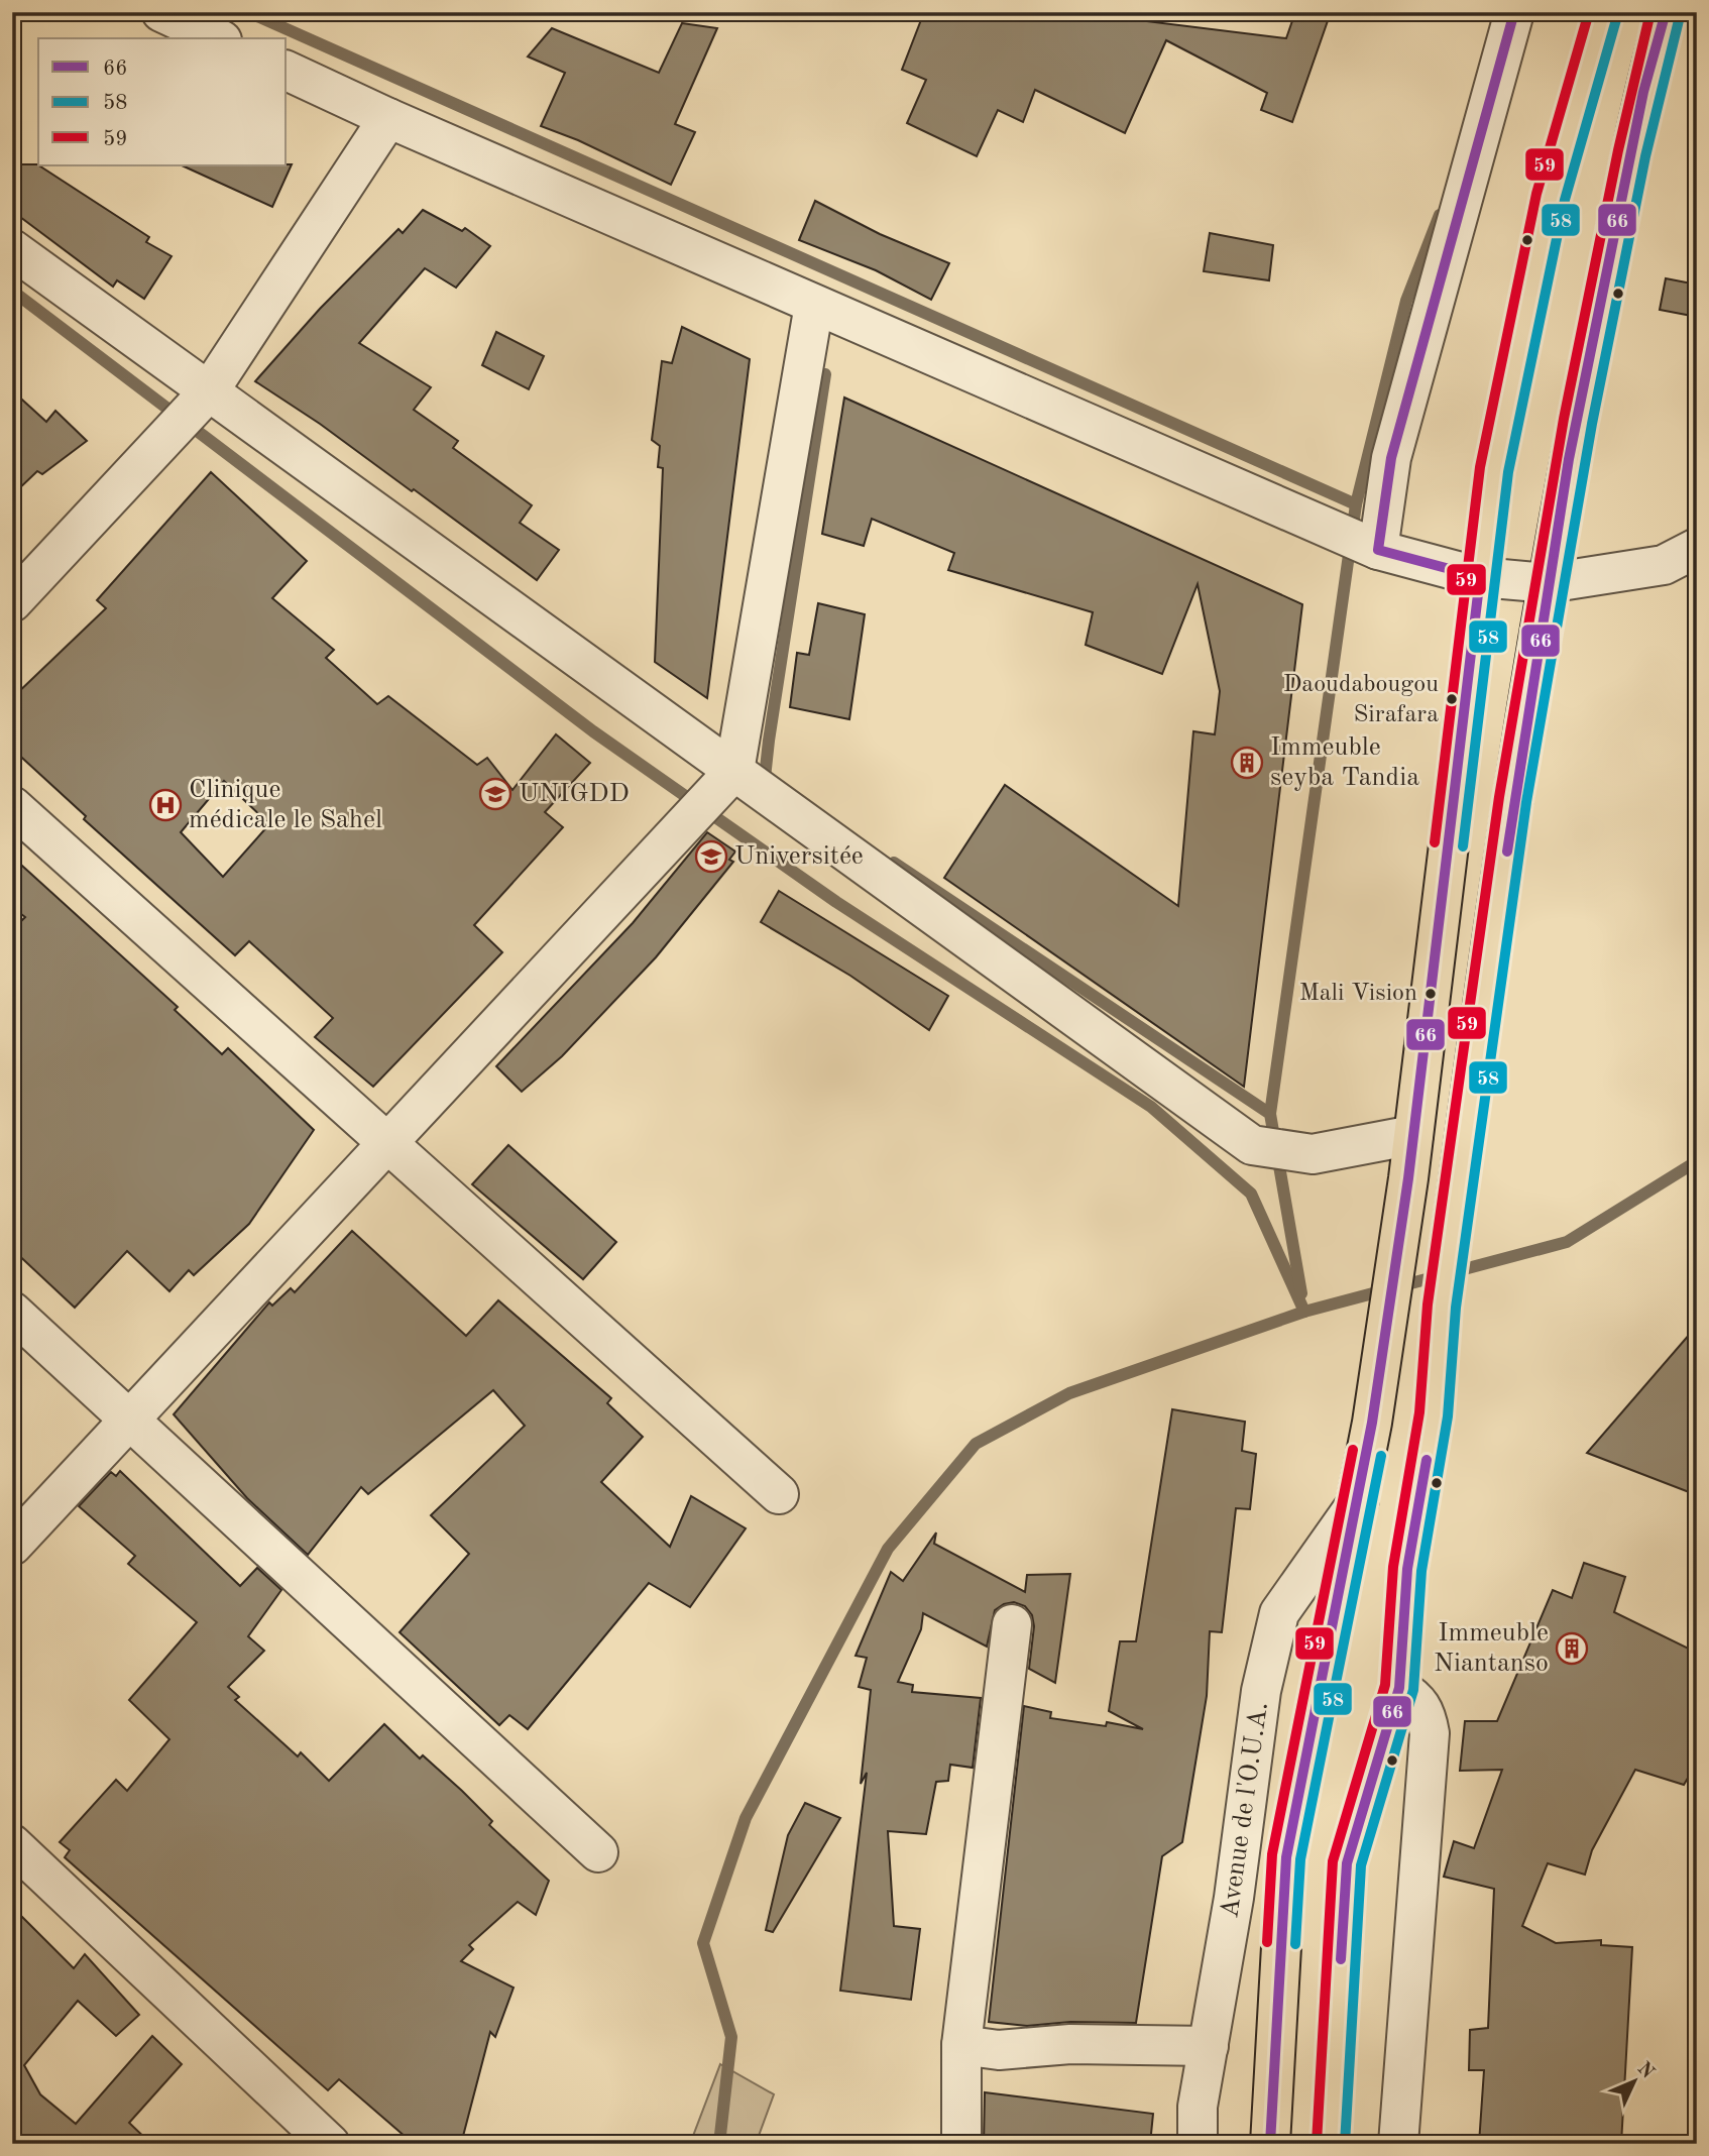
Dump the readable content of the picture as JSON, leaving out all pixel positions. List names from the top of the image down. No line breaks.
{"streets":{"highway":["Avenue de l'O.U.A."]},"places":{"other":["Daoudabougou Sirafara","Mali Vision"],"building":["Immeuble seyba Tandia","Immeuble Niantanso"],"school or university":["UNIGDD","Universitée"],"hospital":["Clinique médicale le Sahel"]},"lines":["transit line 66","transit line 59","transit line 58"],"legend":["66","58","59"],"north":"top right"}
